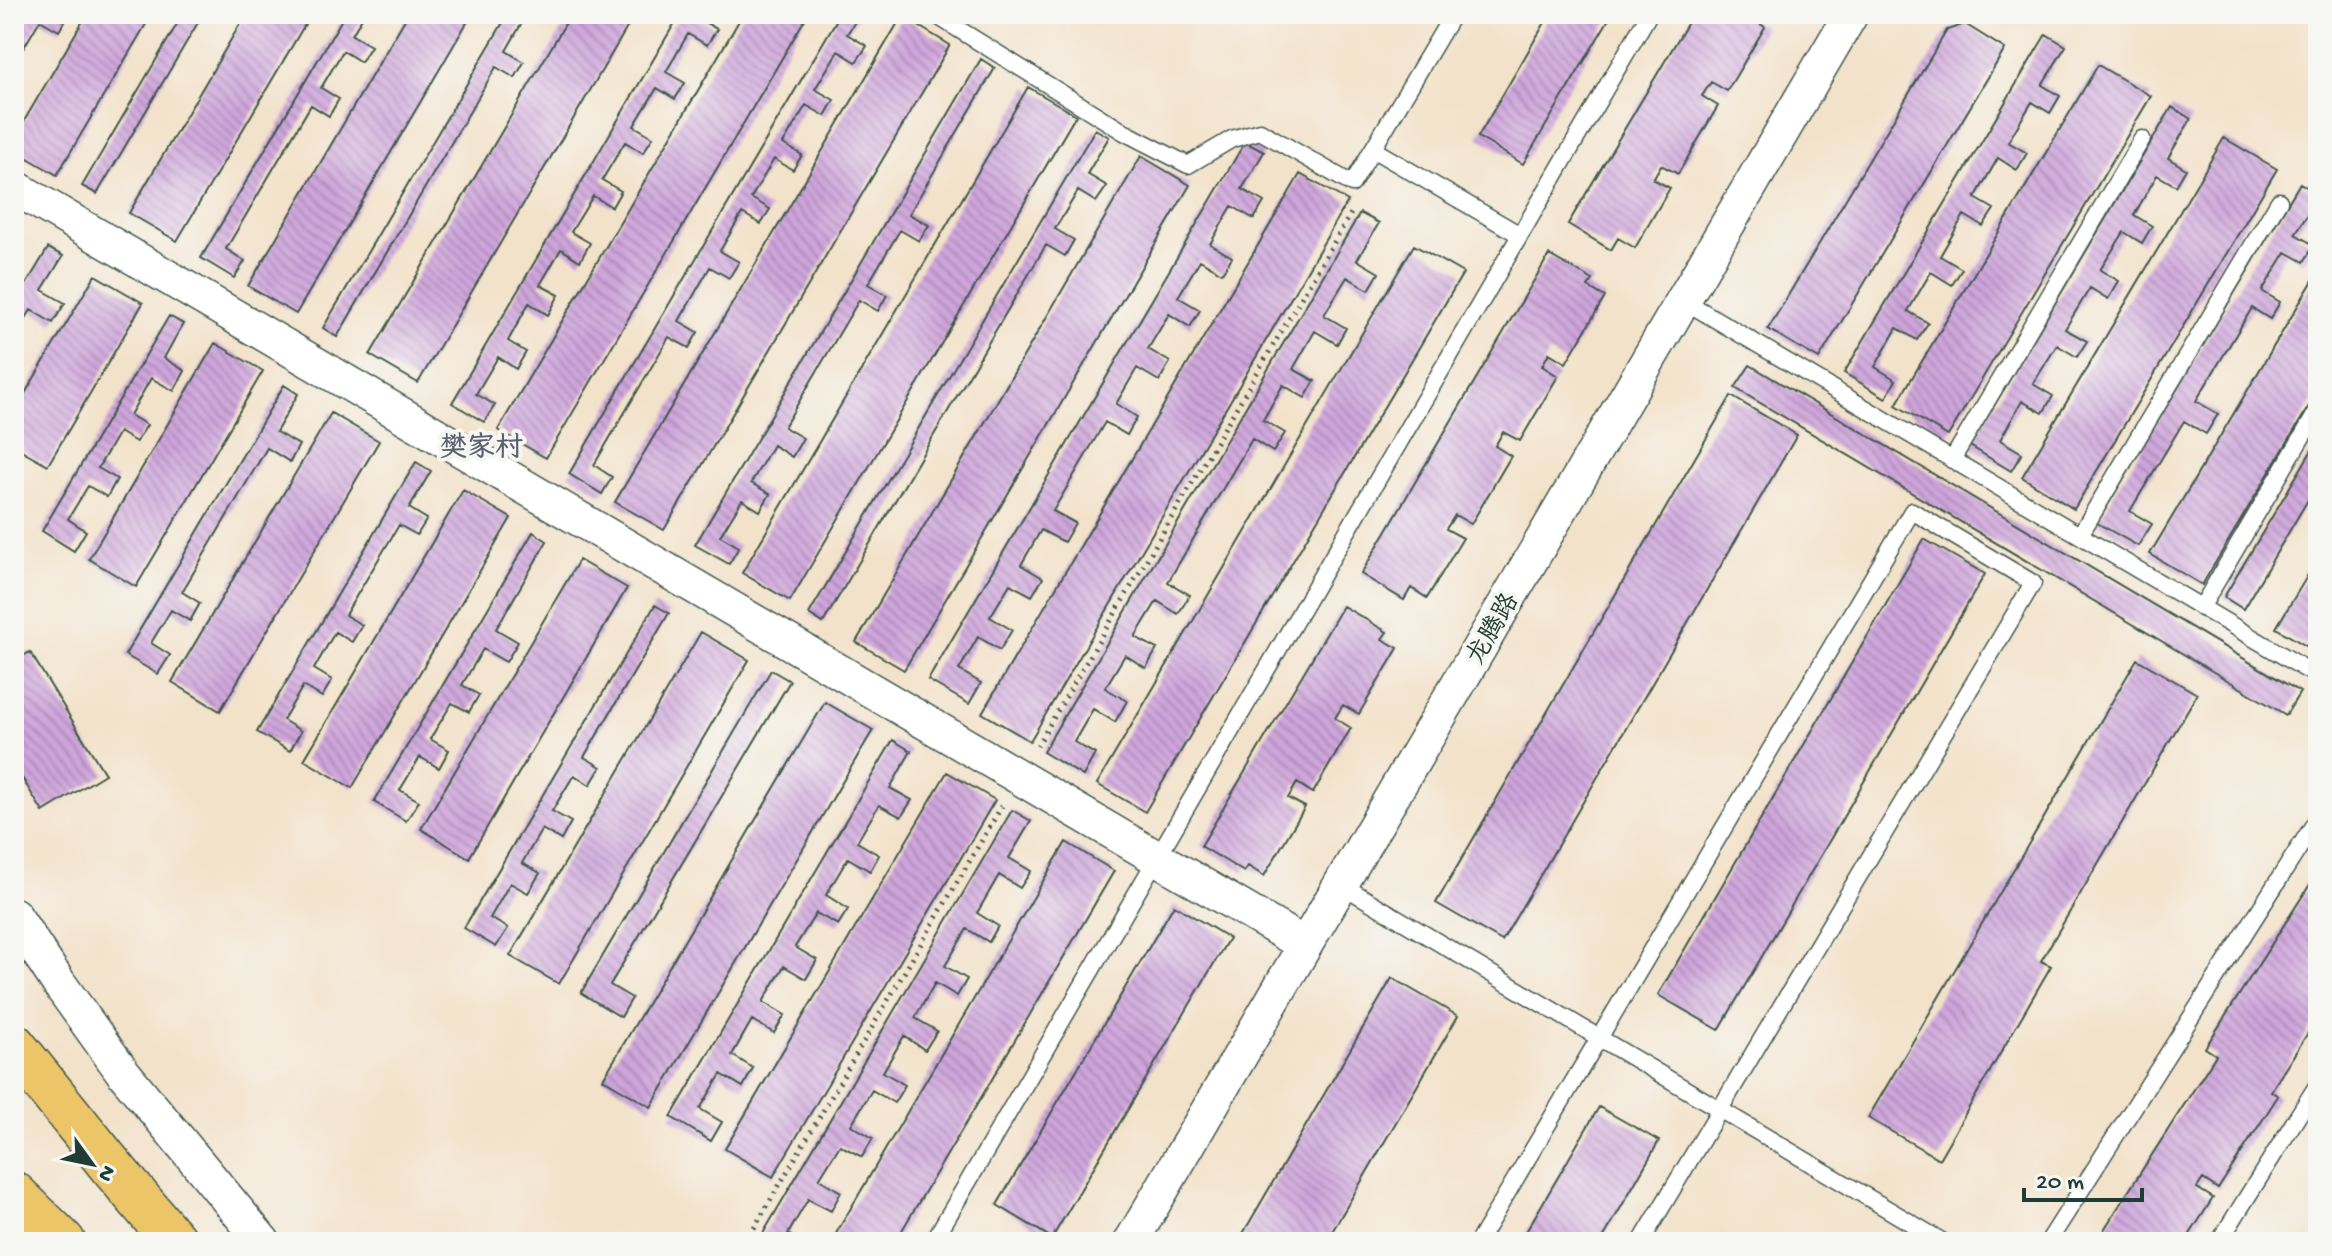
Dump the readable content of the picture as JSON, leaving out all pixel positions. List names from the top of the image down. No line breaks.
{"streets":{"street":["龙腾路"]},"districts":["樊家村"],"scale_bar":"20 m","north":"bottom right"}
